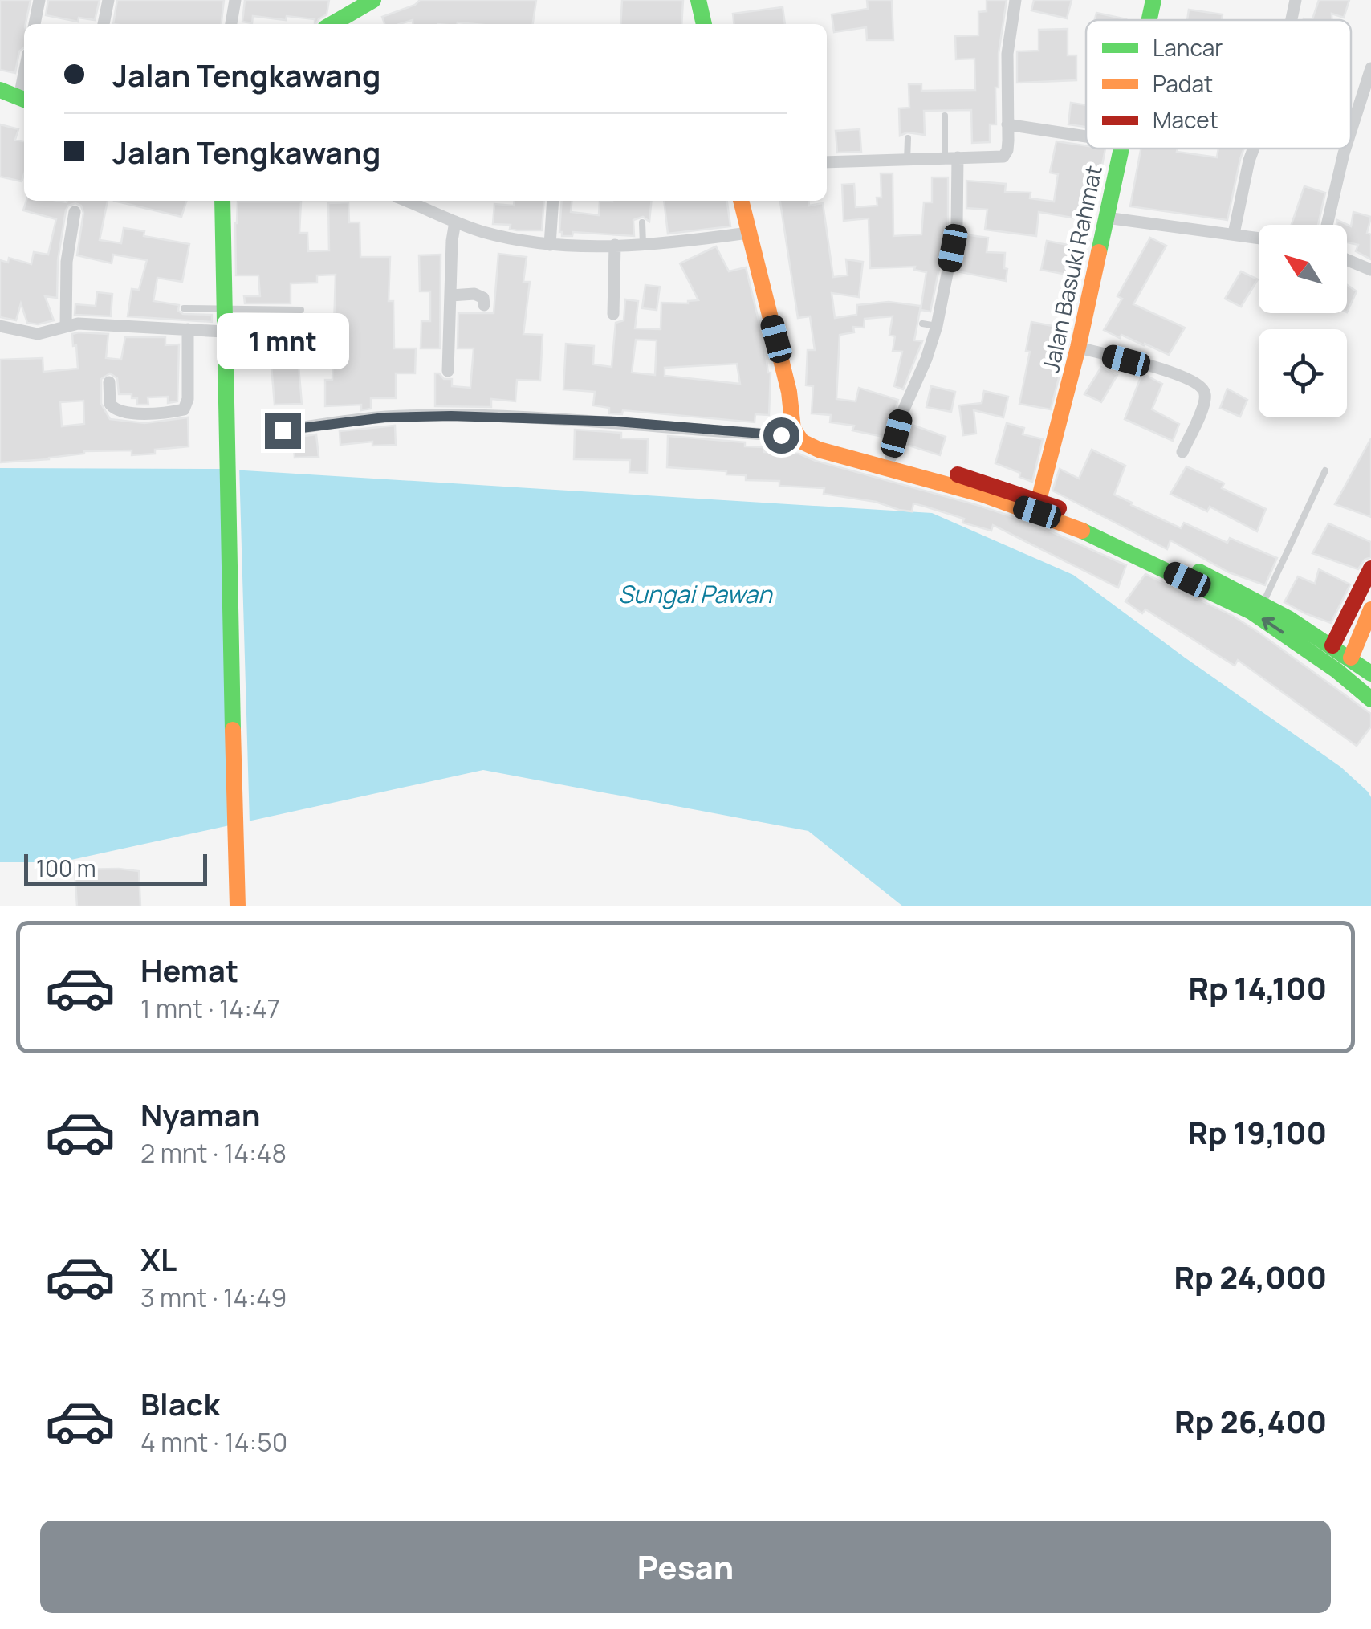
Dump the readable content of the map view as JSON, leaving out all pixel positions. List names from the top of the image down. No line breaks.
{"streets":{"main road":["Jalan Basuki Rahmat"]},"water":["Sungai Pawan"],"legend":["Lancar","Padat","Macet"],"scale_bar":"100 m","north":"top left","page":{"banner":["Jalan Tengkawang","Jalan Tengkawang"],"bubble":"1 mnt","scale":"100 m","list":[{"name":"Hemat","note":"1 mnt · 14:47","value":"Rp 14,100"},{"name":"Nyaman","note":"2 mnt · 14:48","value":"Rp 19,100"},{"name":"XL","note":"3 mnt · 14:49","value":"Rp 24,000"},{"name":"Black","note":"4 mnt · 14:50","value":"Rp 26,400"}],"buttons":"Pesan"}}
